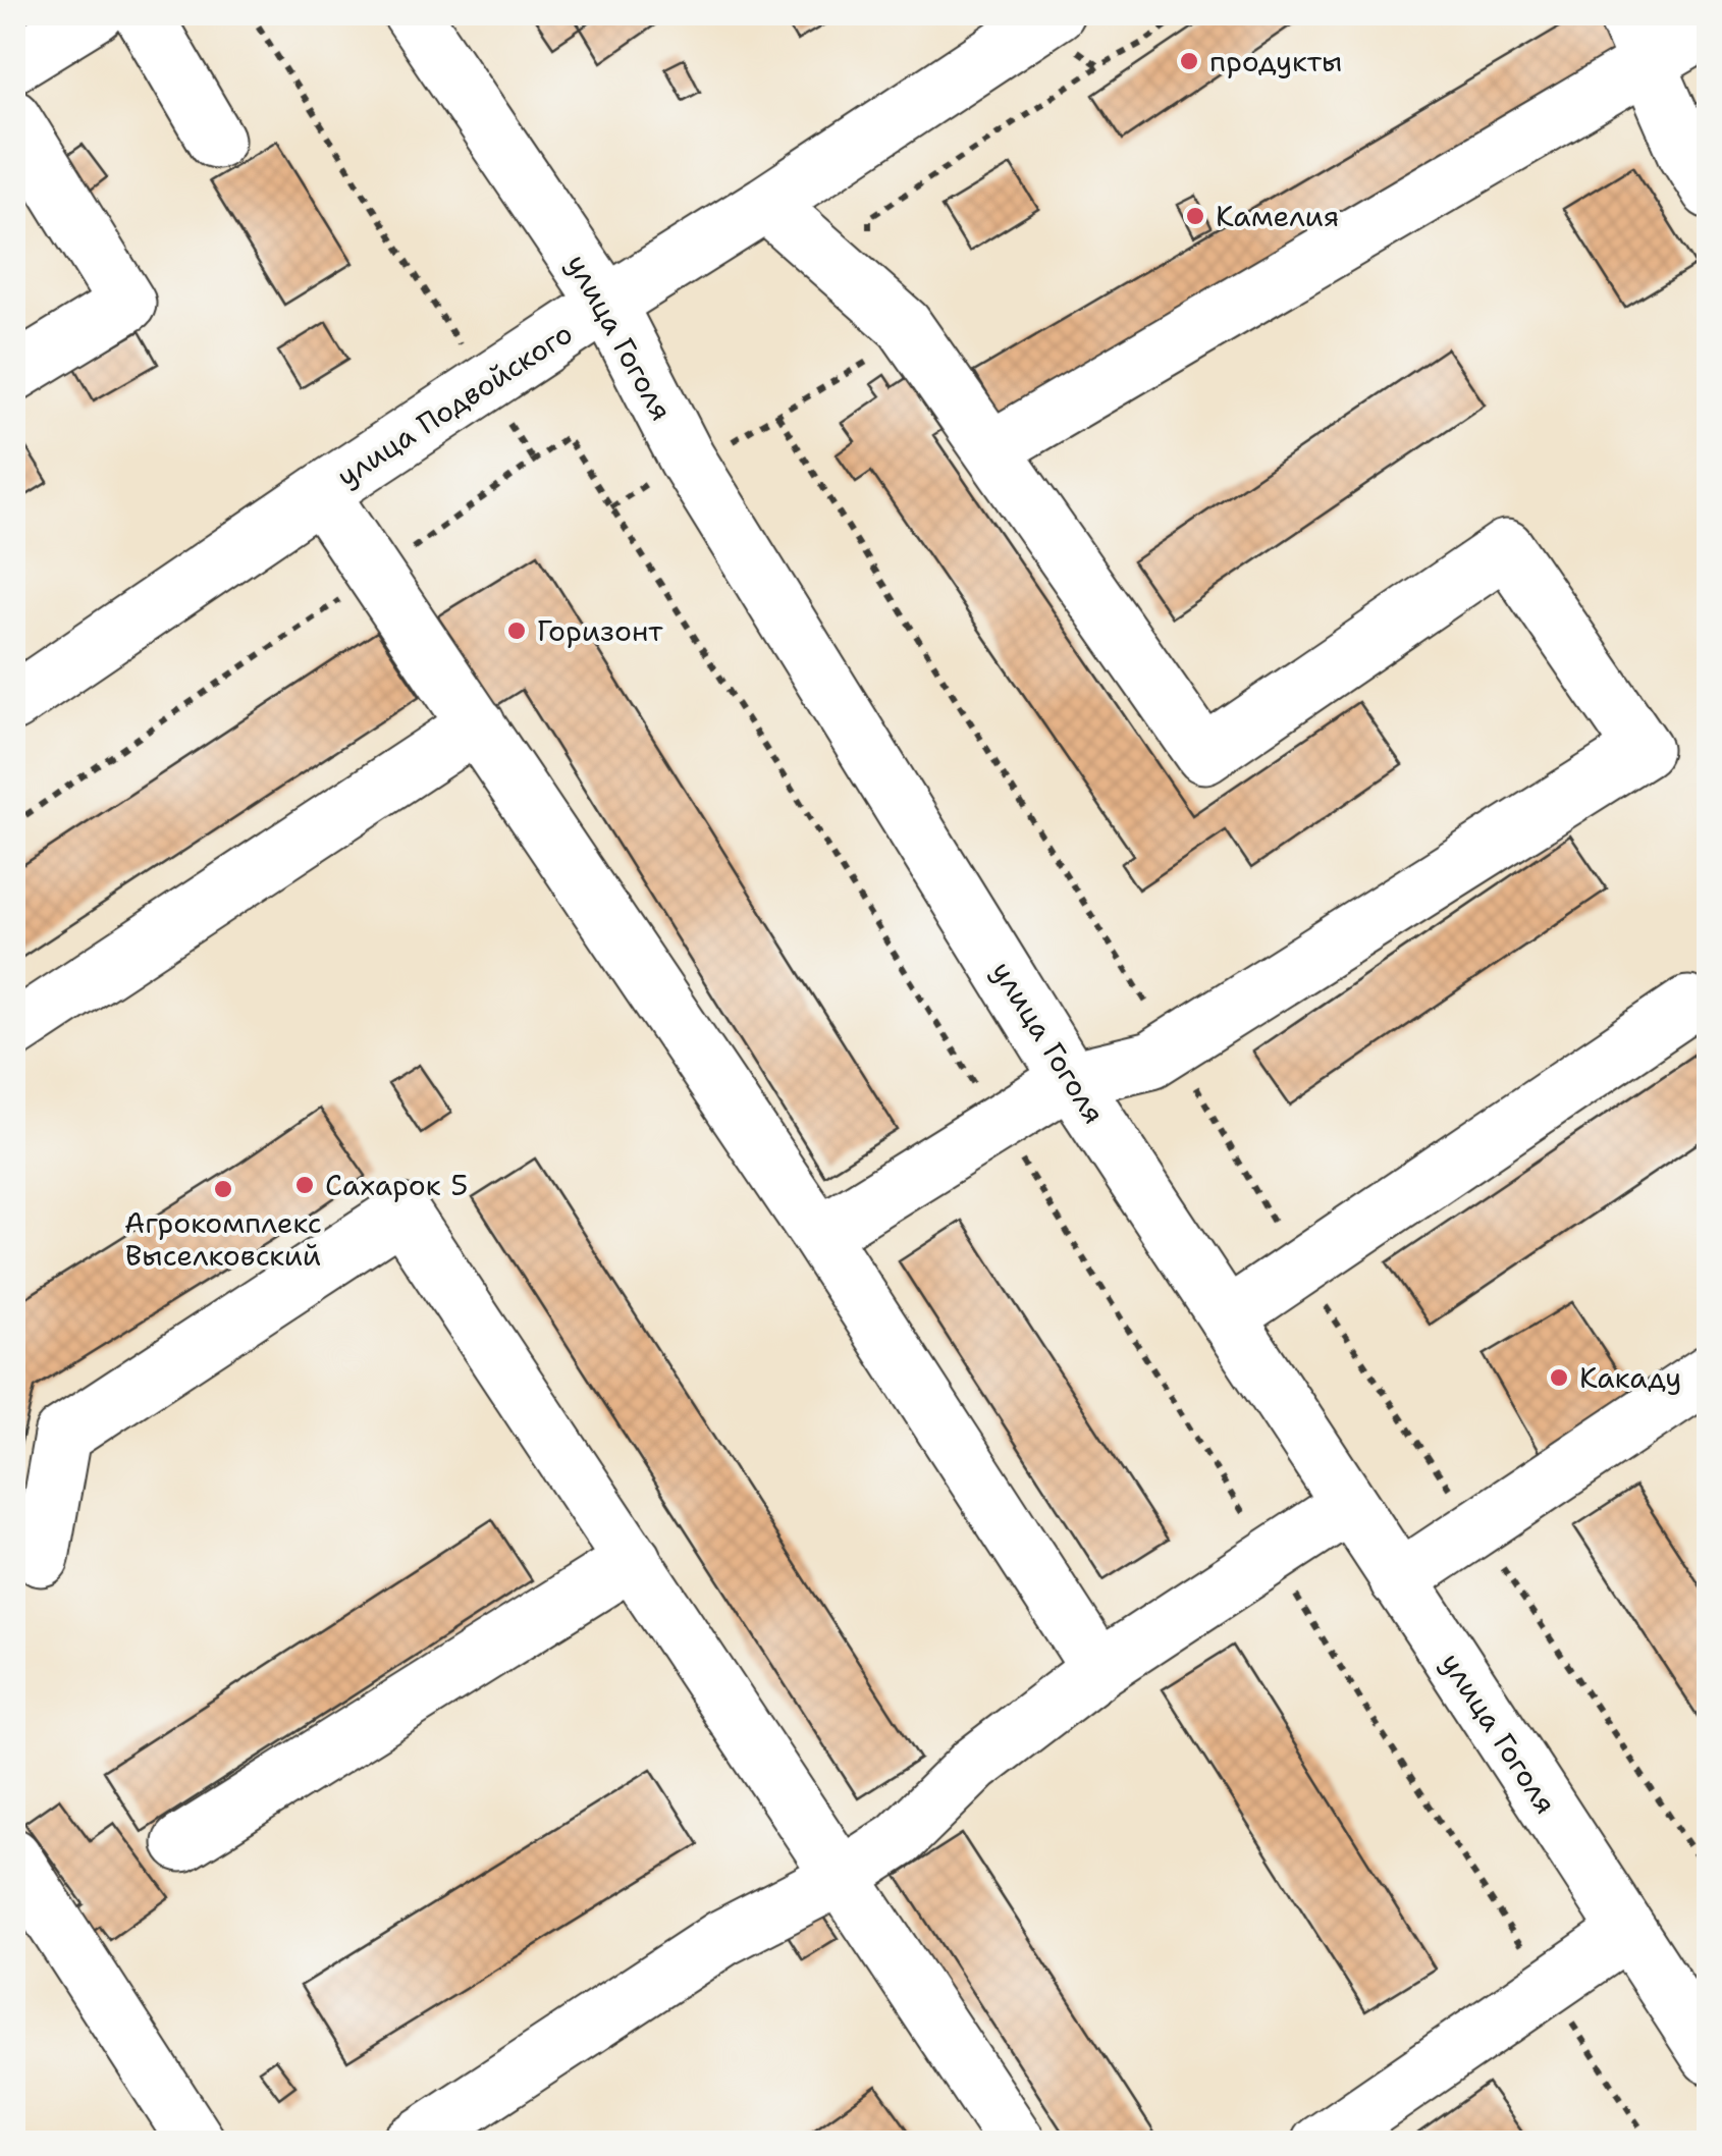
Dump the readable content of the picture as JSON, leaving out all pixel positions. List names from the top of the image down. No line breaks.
{"streets":{"main road":["улица Гоголя","улица Подвойского"]},"crossings":[["улица Гоголя","улица Подвойского"]],"places":["продукты","Камелия","Горизонт","Сахарок 5","Агрокомплекс Выселковский","Какаду"]}
